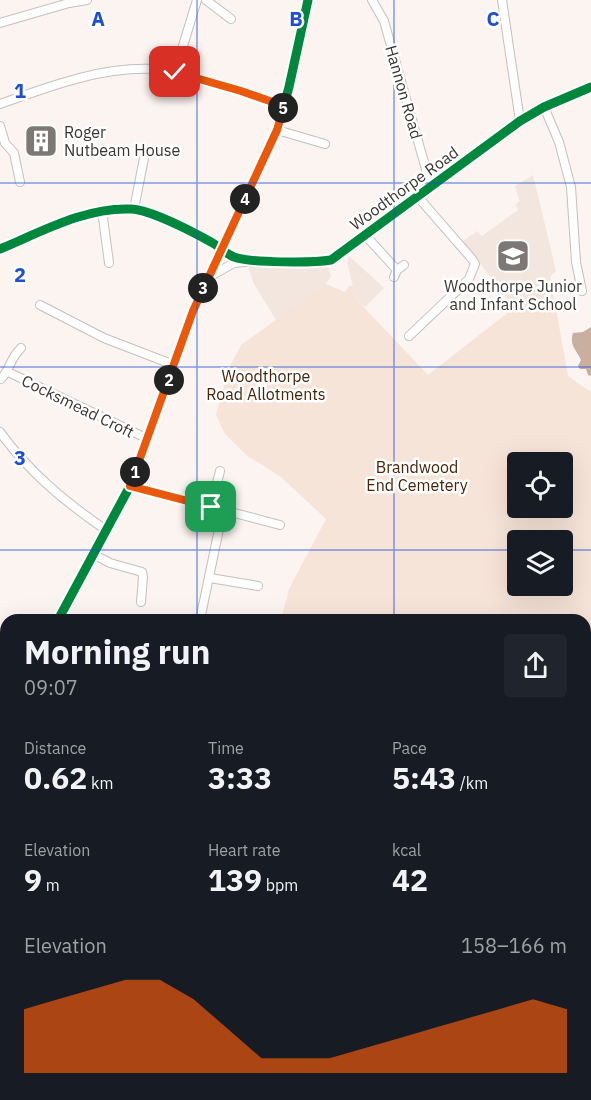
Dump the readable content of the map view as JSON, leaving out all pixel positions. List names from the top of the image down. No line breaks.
{"streets":{"street":["Hannon Road","Woodthorpe Road","Cocksmead Croft"]},"crossings":[["Hannon Road","Woodthorpe Road"]],"parks":["Woodthorpe Road Allotments","Brandwood End Cemetery"],"places":{"building":["Roger Nutbeam House"],"school or university":["Woodthorpe Junior and Infant School"]},"page":{"pins":["5","4","3","2","1"],"heading":["Morning run","09:07"],"stats":[["Distance","0.62 km"],["Time","3:33"],["Pace","5:43 /km"],["Elevation","9 m"],["Heart rate","139 bpm"],["kcal","42"]],"chart":["Elevation","158–166 m"]},"grid":{"columns":["A","B","C"],"rows":["1","2","3"]}}
